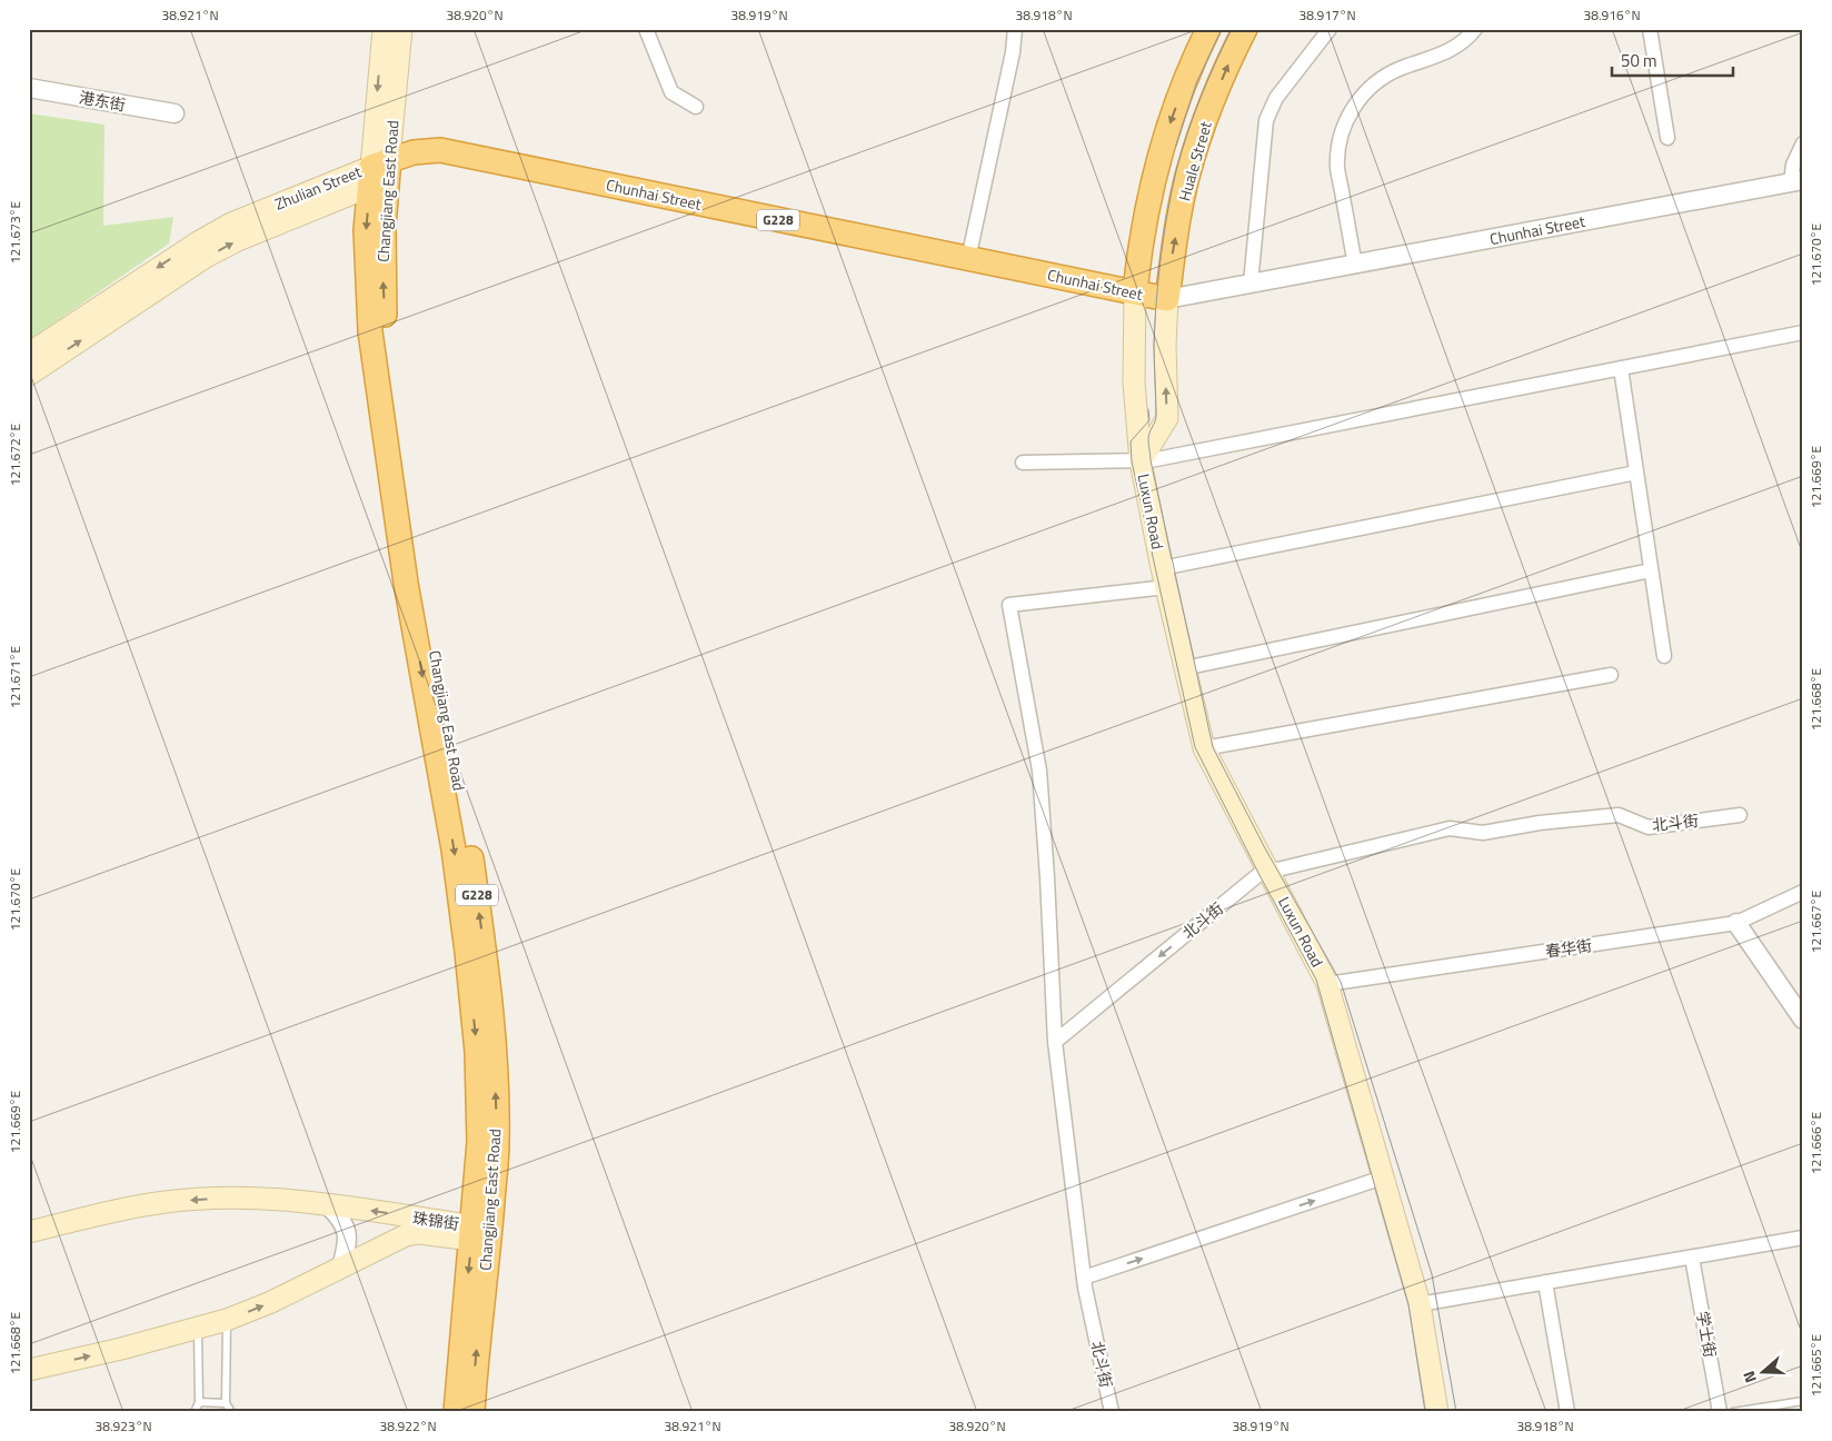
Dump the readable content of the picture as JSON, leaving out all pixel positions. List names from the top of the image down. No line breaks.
{"streets":{"highway":["Huale Street","Changjiang East Road","Chunhai Street","G228"],"main road":["Zhulian Street","Luxun Road","珠锦街"],"street":["港东街","北斗街","春华街","学士街"]},"crossings":[["Huale Street","Chunhai Street"],["Huale Street","Luxun Road"],["Zhulian Street","Changjiang East Road"],["Zhulian Street","Chunhai Street"],["Changjiang East Road","Chunhai Street"],["Changjiang East Road","珠锦街"],["Chunhai Street","Luxun Road"],["Luxun Road","北斗街"],["Luxun Road","春华街"]],"scale_bar":"50 m","north":"left","coordinates":["38.921°N","38.920°N","38.919°N","38.918°N","38.917°N","38.916°N","121.673°E","121.670°E","121.672°E","121.669°E","121.671°E","121.668°E","121.667°E","121.666°E","121.665°E","38.923°N","38.922°N"]}
